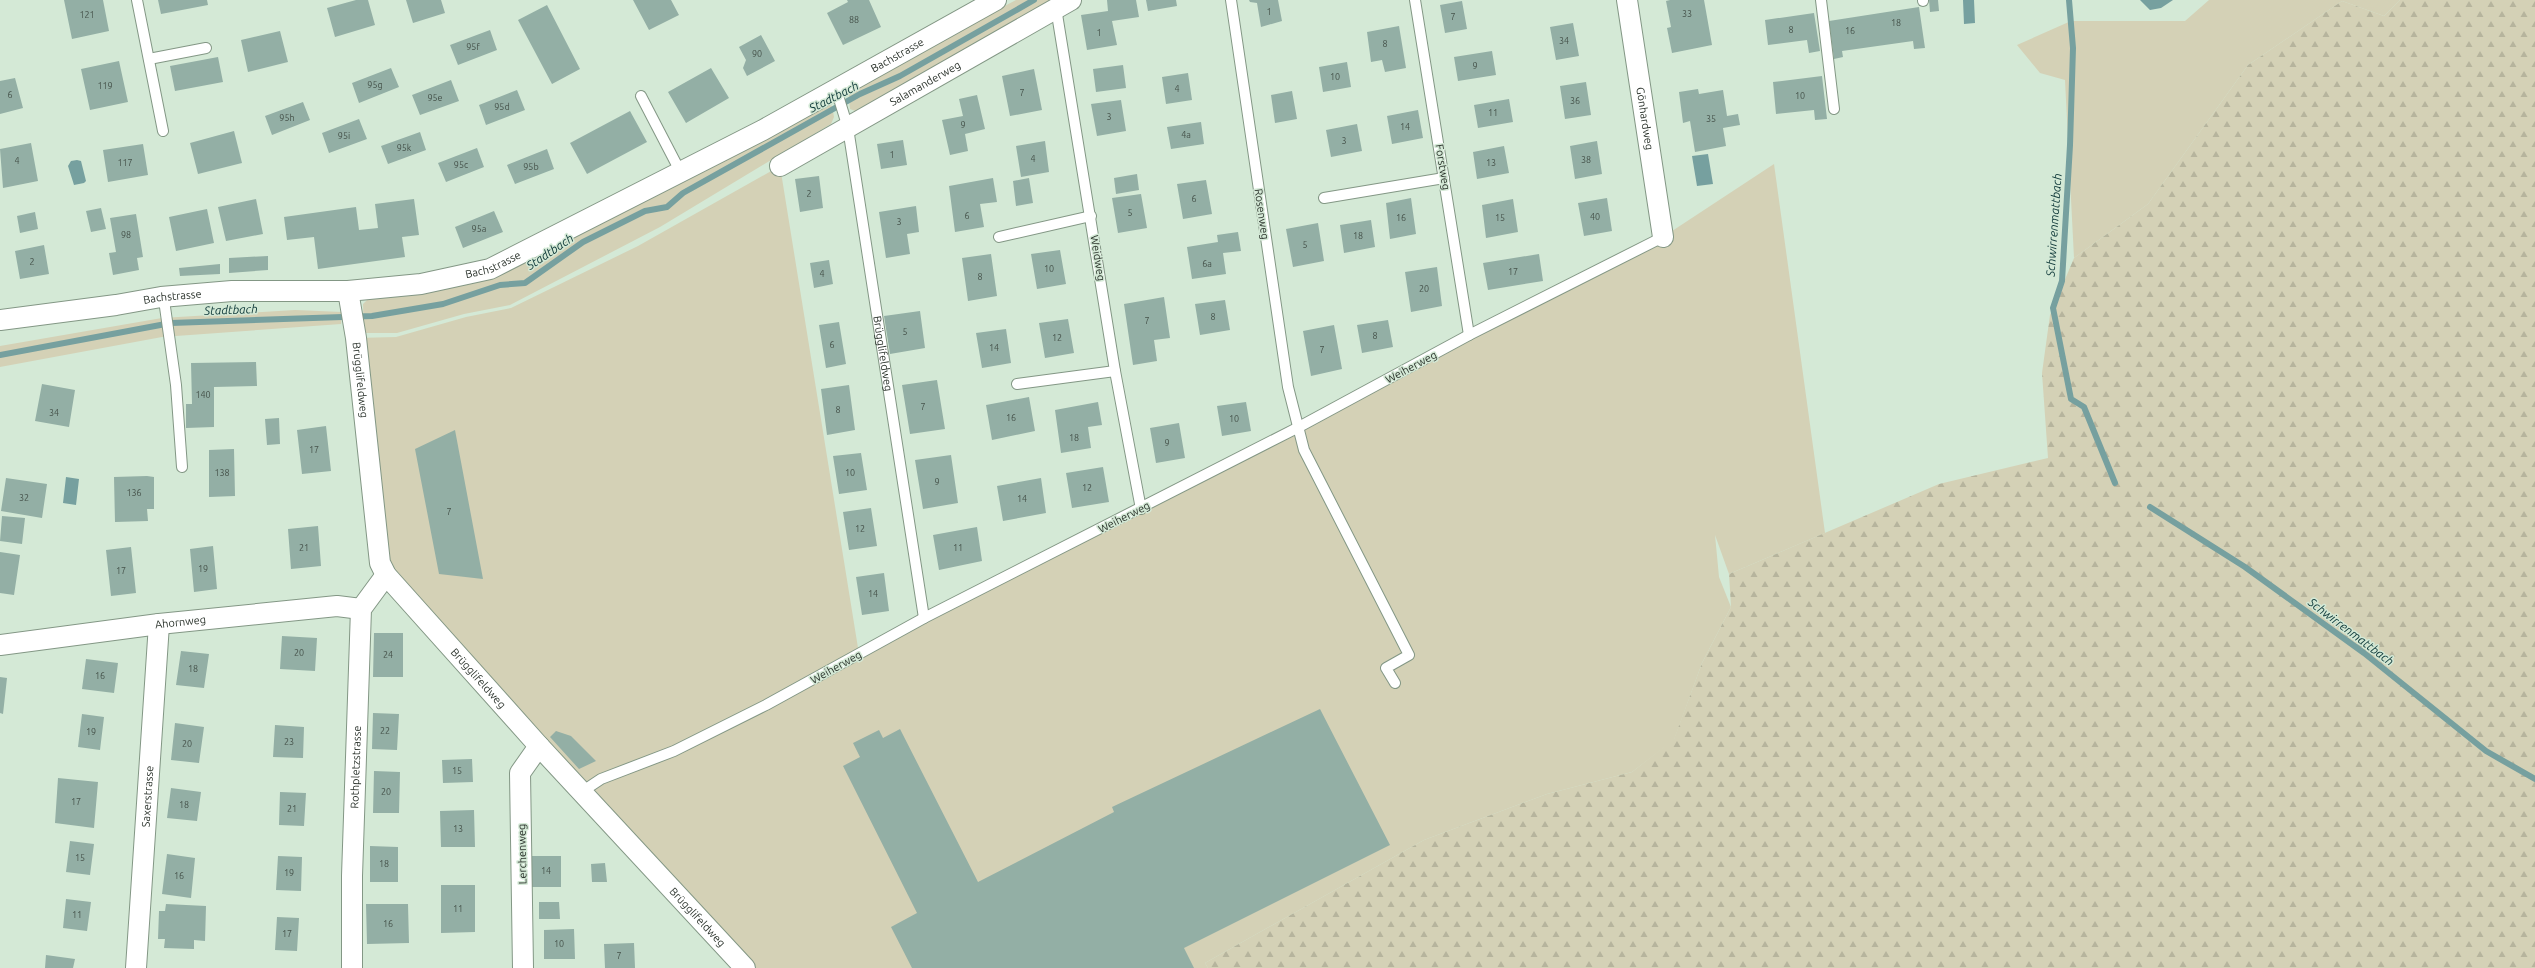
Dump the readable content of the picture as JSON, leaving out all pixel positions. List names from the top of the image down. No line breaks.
{"streets":{"street":["Bachstrasse","Salamanderweg","Gönhardweg","Brügglifeldweg","Ahornweg","Rothpletzstrasse","Saxerstrasse","Lerchenweg"],"lane":["Forstweg","Rosenweg","Weidweg","Weiherweg"]},"crossings":[["Bachstrasse","Brügglifeldweg"],["Salamanderweg","Weidweg"],["Salamanderweg","Brügglifeldweg"],["Gönhardweg","Weiherweg"],["Forstweg","Weiherweg"],["Rosenweg","Weiherweg"],["Weidweg","Weiherweg"],["Brügglifeldweg","Weiherweg"],["Brügglifeldweg","Lerchenweg"],["Ahornweg","Rothpletzstrasse"],["Ahornweg","Saxerstrasse"]],"water":["Stadtbach","Schwirrenmattbach"],"house_numbers":["1","33","121","7","88","18","8","16","1","34","8","95f","90","9","10","95g","119","4","7","6","10","95e","36","95d","11","3","95h","35","9","14","4a","95i","3","95k","1","4","38","4","117","13","95c","95b","2","6","5","6","40","16","15","3","95a","98","18","5","2","6a","10","17","4","8","20","8","7","5","8","12","6","14","7","140","7","8","34","16","10","18","9","17","138","10","9","12","136","32","14","7","12","21","11","19","17","14","20","24","18","16","22","19","23","20","15","20","17","18","21","13","15","18","14","19","16","11","11","16","17","10","7"]}
